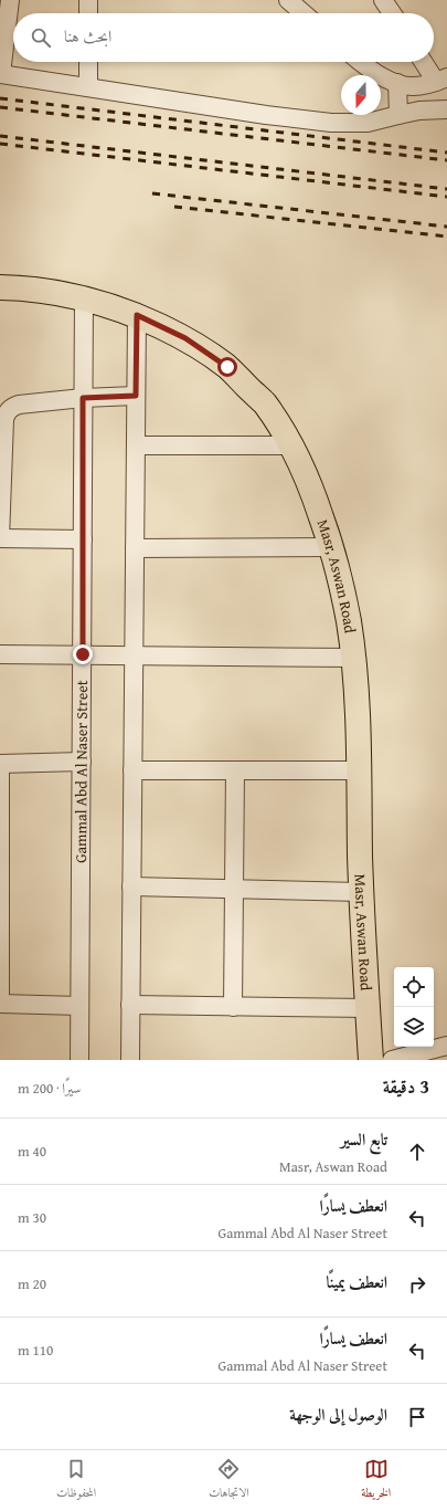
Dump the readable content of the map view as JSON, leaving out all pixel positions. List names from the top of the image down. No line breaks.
{"streets":{"main road":["Masr, Aswan Road"],"street":["Gammal Abd Al Naser Street"]},"crossings":[["Masr, Aswan Road","Gammal Abd Al Naser Street"]],"north":"bottom","page":{"search":"ابحث هنا","heading":["3 دقيقة","سيرًا · 200 m"],"list":[["تابع السير","Masr, Aswan Road","40 m"],["انعطف يسارًا","Gammal Abd Al Naser Street","30 m"],["انعطف يمينًا","20 m"],["انعطف يسارًا","Gammal Abd Al Naser Street","110 m"],"الوصول إلى الوجهة"],"nav":["الخريطة","الاتجاهات","المحفوظات"]}}
